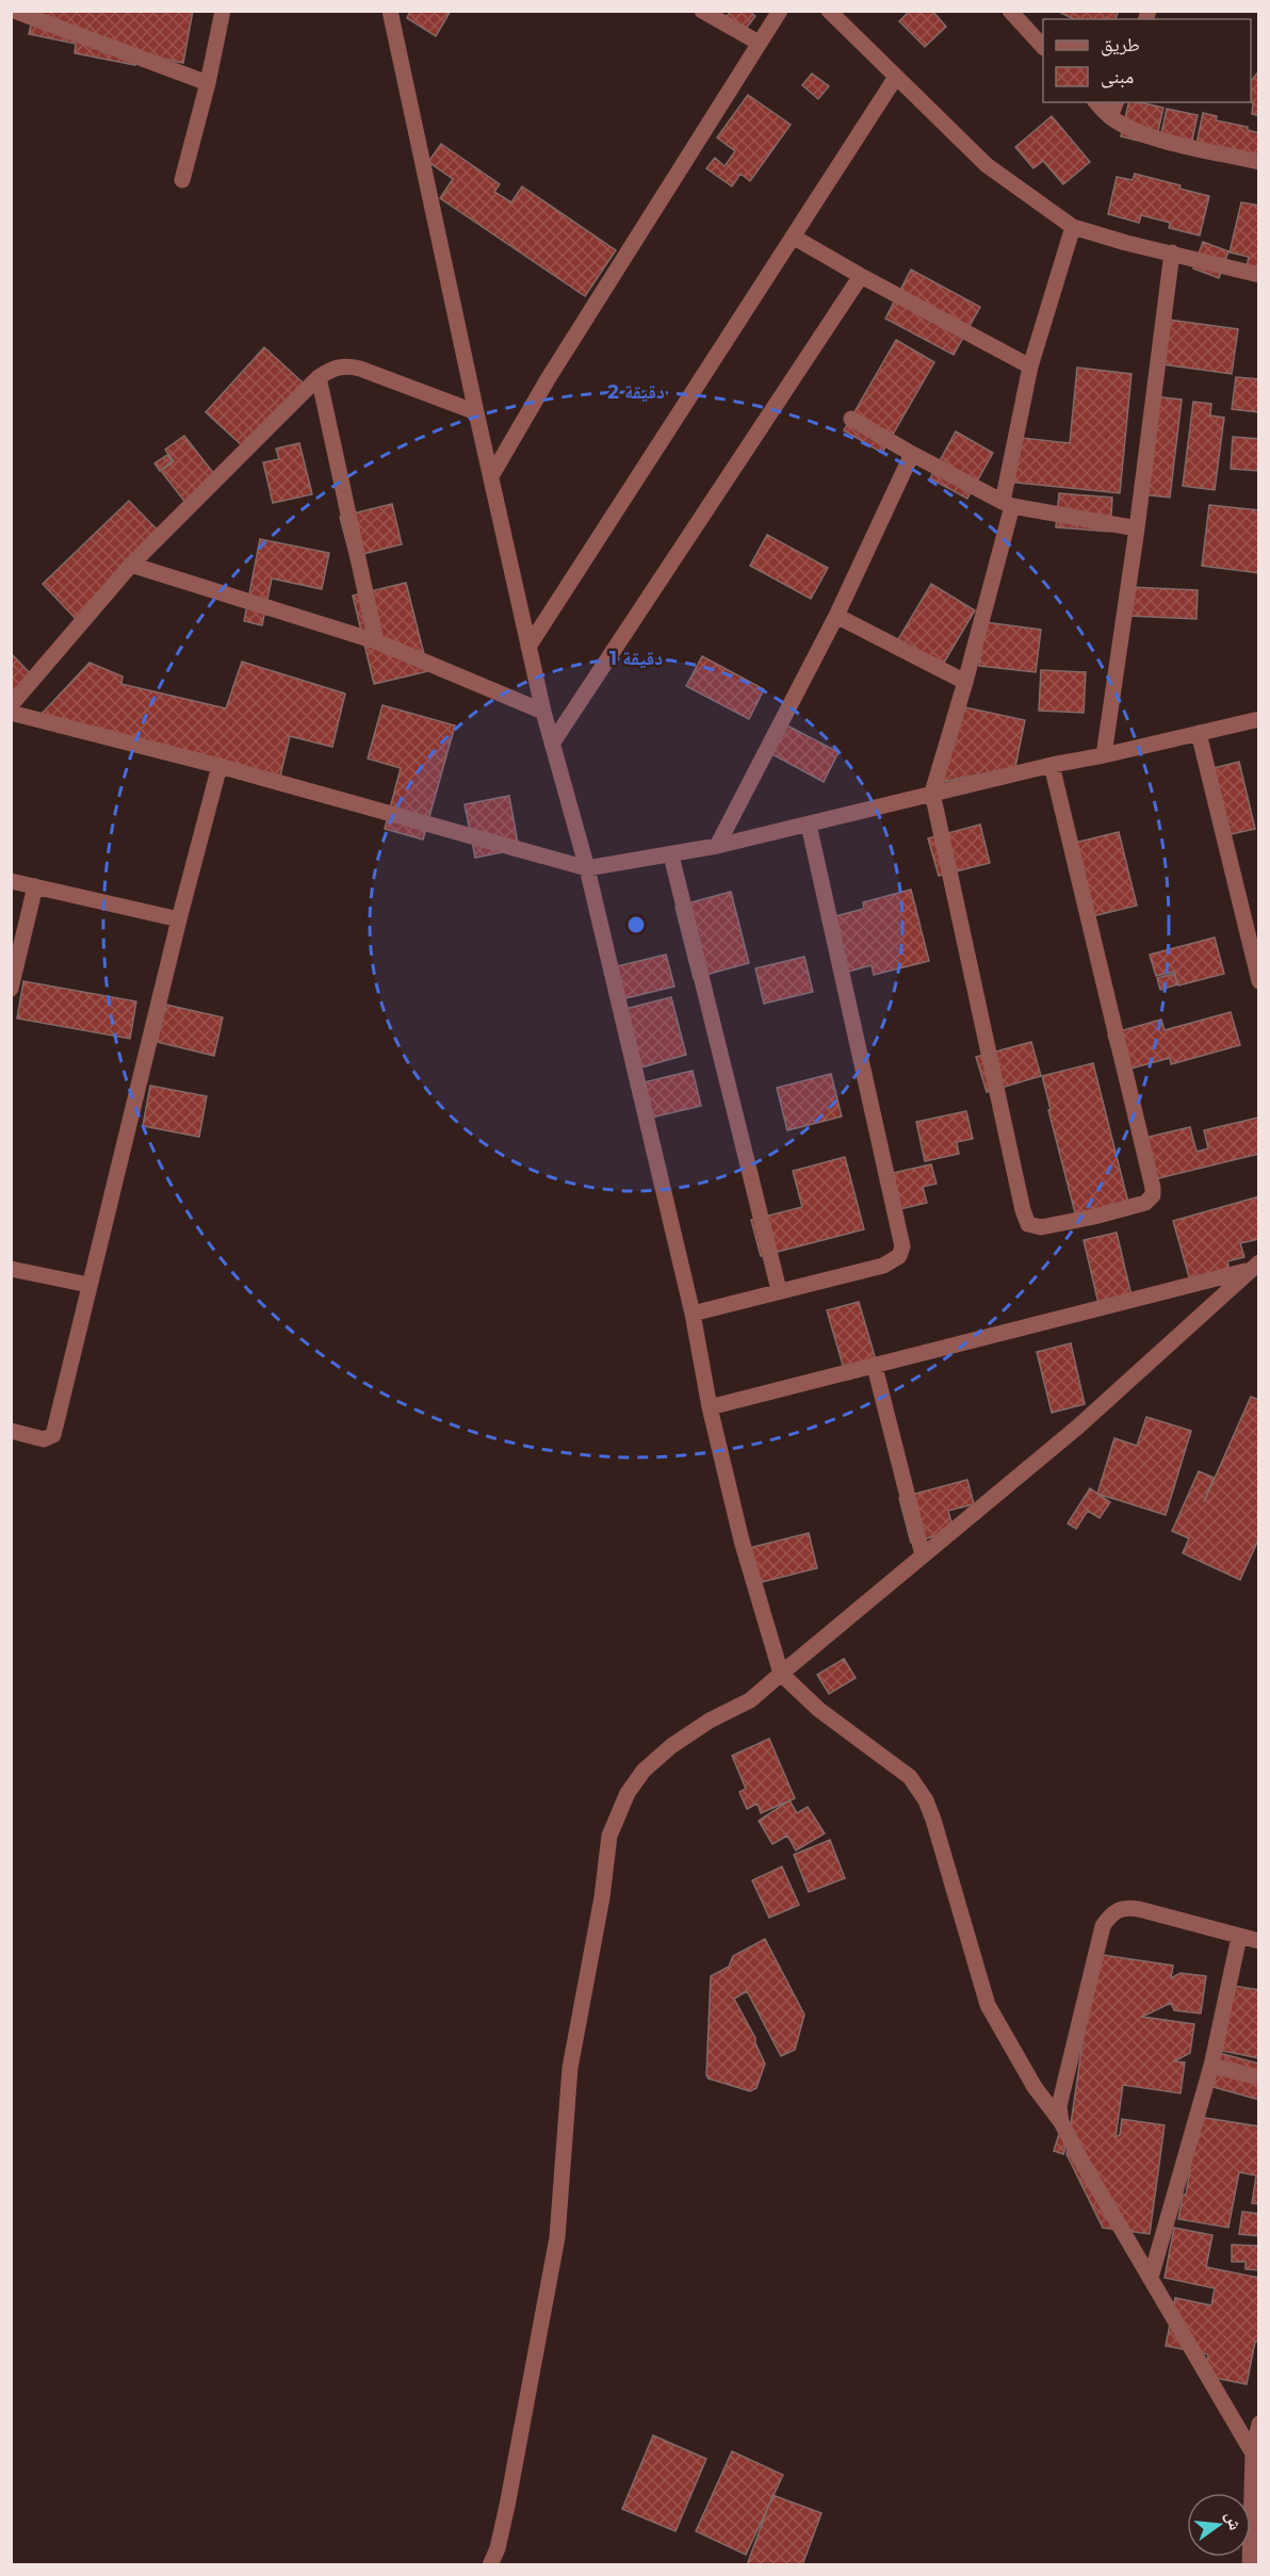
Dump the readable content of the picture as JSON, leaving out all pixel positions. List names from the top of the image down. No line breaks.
{"legend":["طريق","مبنى"],"north":"right","rings":["2 دقيقة","1 دقيقة"]}
